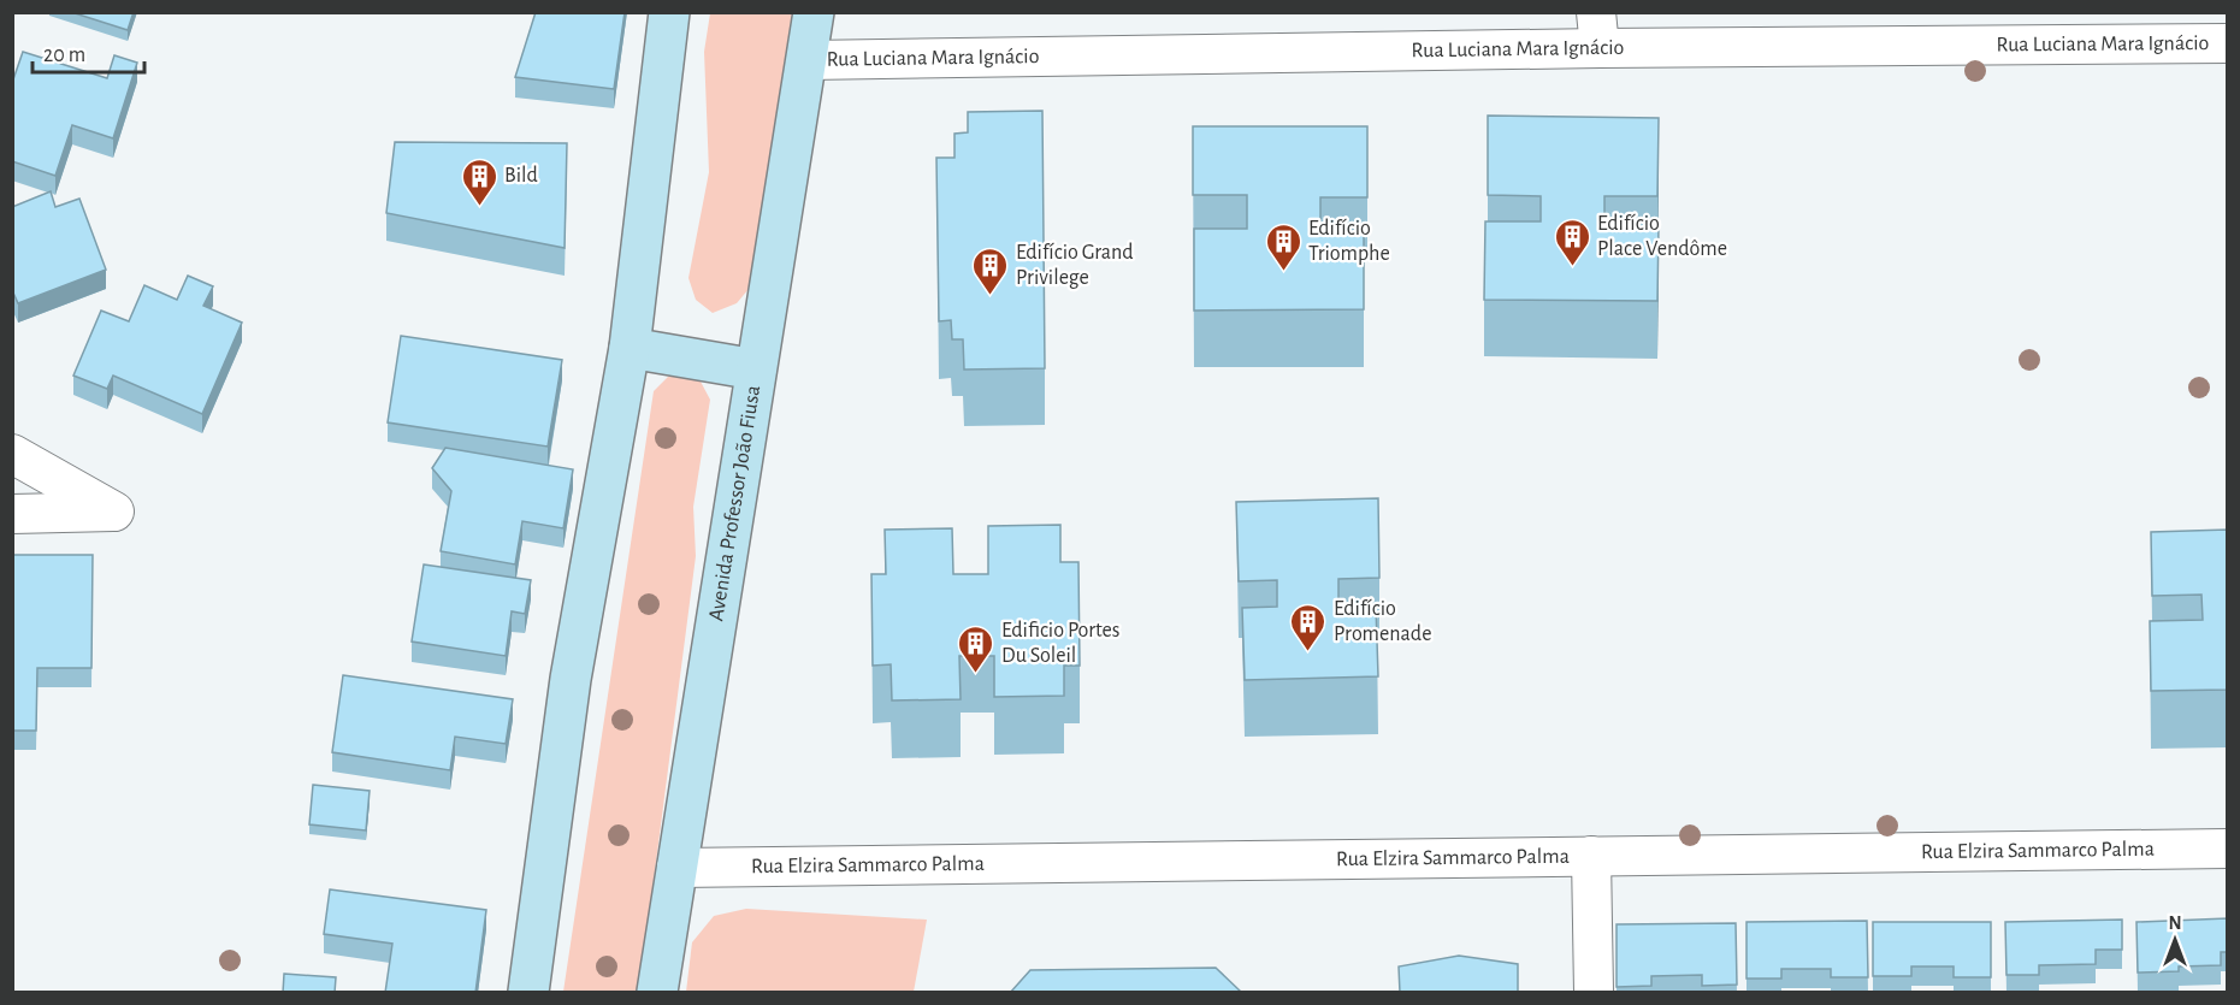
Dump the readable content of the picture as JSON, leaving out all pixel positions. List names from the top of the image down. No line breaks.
{"streets":{"main road":["Avenida Professor João Fiusa"],"street":["Rua Luciana Mara Ignácio","Rua Elzira Sammarco Palma"]},"crossings":[["Rua Luciana Mara Ignácio","Avenida Professor João Fiusa"],["Avenida Professor João Fiusa","Rua Elzira Sammarco Palma"]],"places":{"building":["Bild","Edifício Place Vendôme","Edifício Triomphe","Edifício Grand Privilege","Edifício Promenade","Edificio Portes Du Soleil"]},"scale_bar":"20 m","north":"top"}
